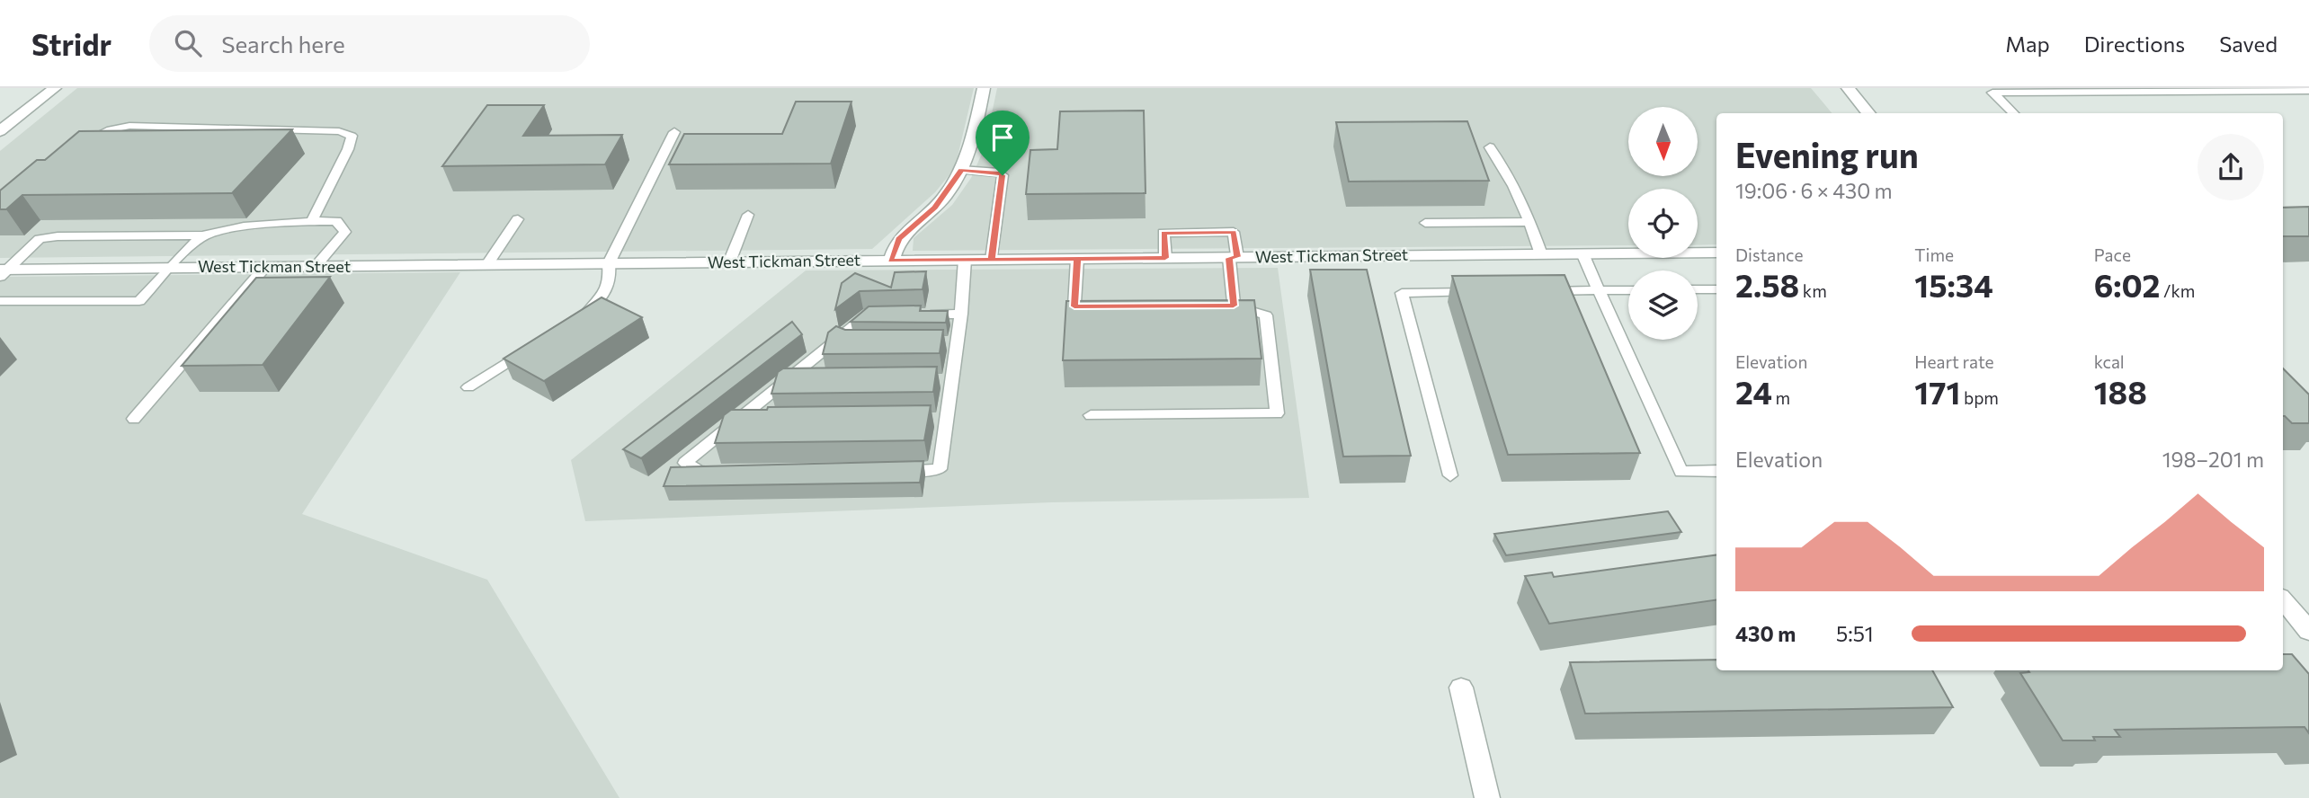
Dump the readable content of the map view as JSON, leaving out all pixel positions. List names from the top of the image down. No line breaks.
{"streets":{"street":["West Tickman Street"]},"north":"bottom","page":{"header":"Stridr","search":"Search here","nav":["Map","Directions","Saved"],"heading":["Evening run","19:06 · 6 × 430 m"],"stats":[["Distance","2.58 km"],["Time","15:34"],["Pace","6:02 /km"],["Elevation","24 m"],["Heart rate","171 bpm"],["kcal","188"]],"chart":["Elevation","198–201 m"],"list":[{"name":"430 m","note":"5:51"}]}}
